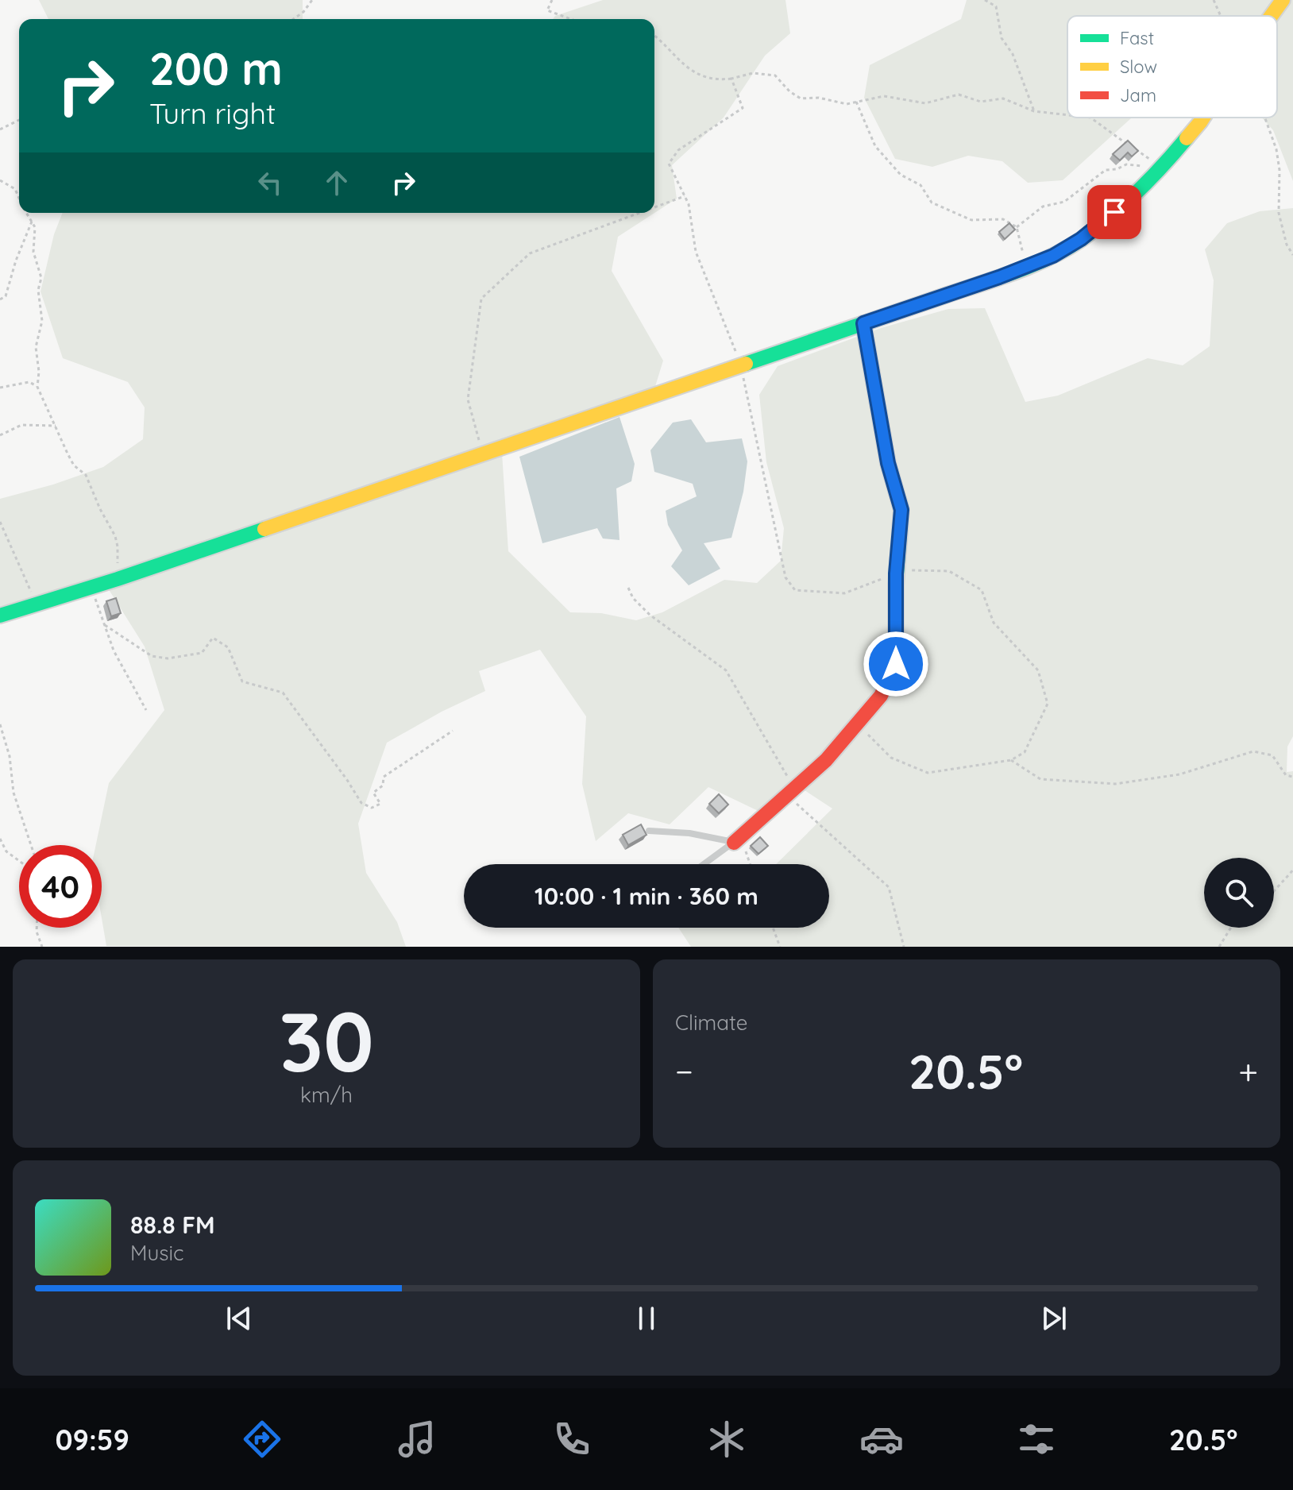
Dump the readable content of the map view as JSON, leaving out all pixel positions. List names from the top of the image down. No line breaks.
{"legend":["Fast","Slow","Jam"],"page":{"turn":["200 m","Turn right"],"limit":"40","trip":"10:00 · 1 min · 360 m","tile":[["30","km/h"],"Climate"],"heat":["−","20.5°","+"],"song":["88.8 FM","Music"],"tabs":["09:59","20.5°"]}}
